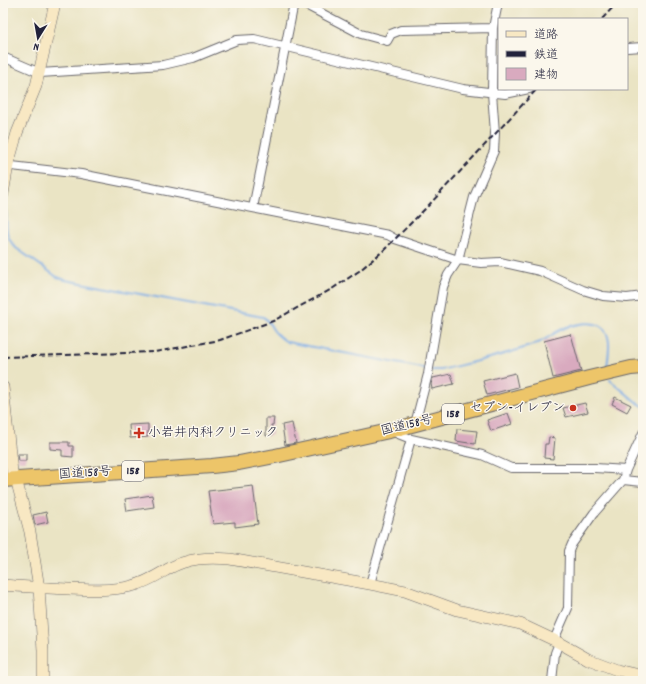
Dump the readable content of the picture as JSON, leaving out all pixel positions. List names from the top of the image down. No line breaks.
{"streets":{"highway":["158","国道158号"]},"places":{"other":["セブン-イレブン"],"health":["小岩井内科クリニック"]},"legend":["道路","鉄道","建物"],"north":"bottom"}
